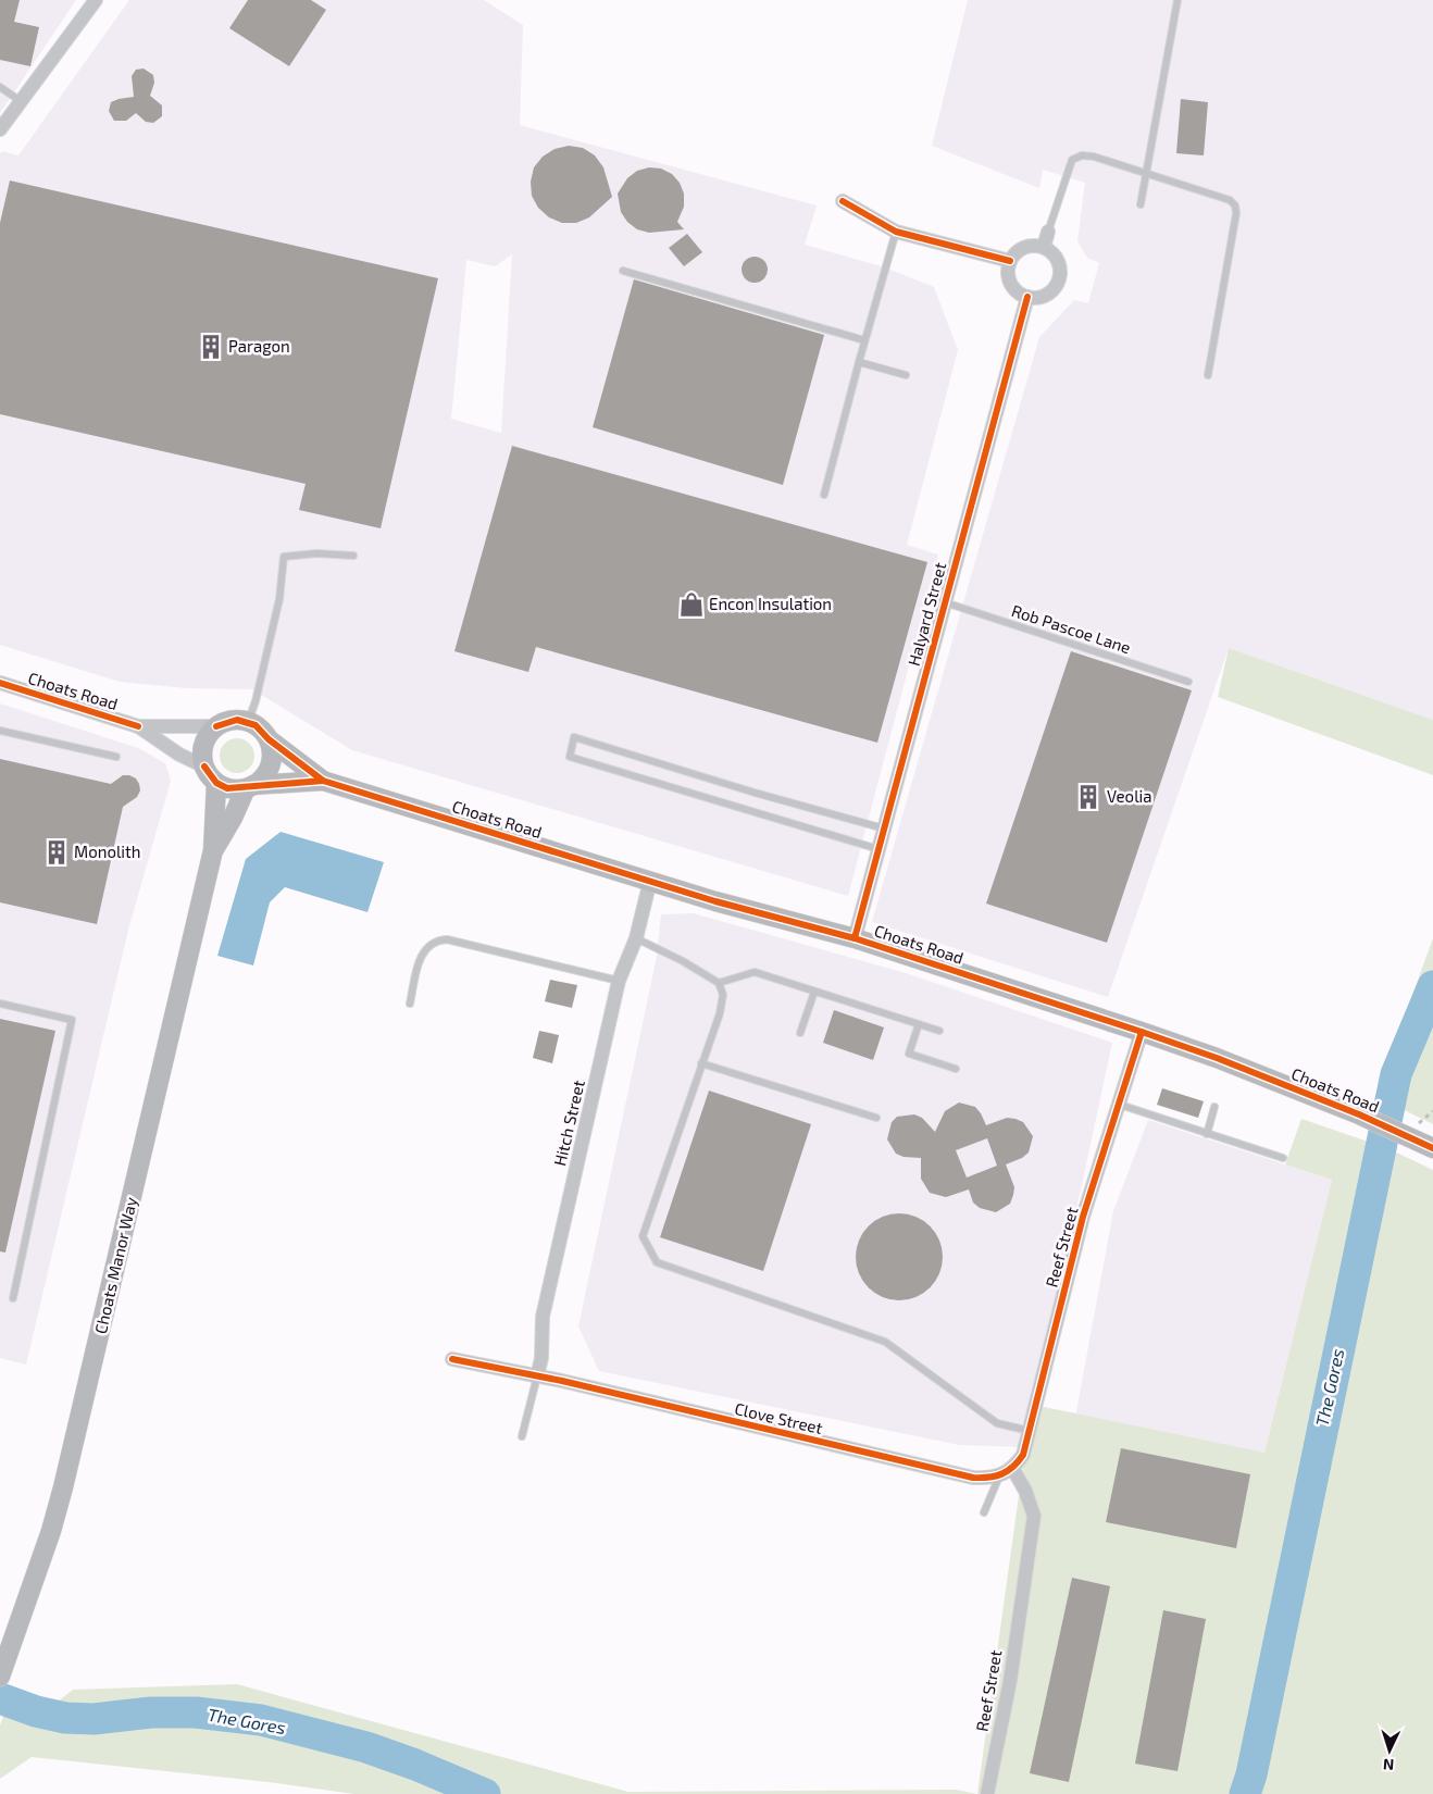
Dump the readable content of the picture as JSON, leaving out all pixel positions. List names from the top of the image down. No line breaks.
{"streets":{"street":["Halyard Street","Choats Road","Hitch Street","Reef Street","Choats Manor Way","Clove Street"],"lane":["Rob Pascoe Lane"]},"crossings":[["Halyard Street","Rob Pascoe Lane"],["Halyard Street","Choats Road"],["Choats Road","Hitch Street"],["Choats Road","Reef Street"],["Choats Road","Choats Manor Way"],["Hitch Street","Clove Street"]],"water":["The Gores"],"places":{"building":["Paragon","Veolia","Monolith"],"shop":["Encon Insulation"]},"north":"bottom"}
